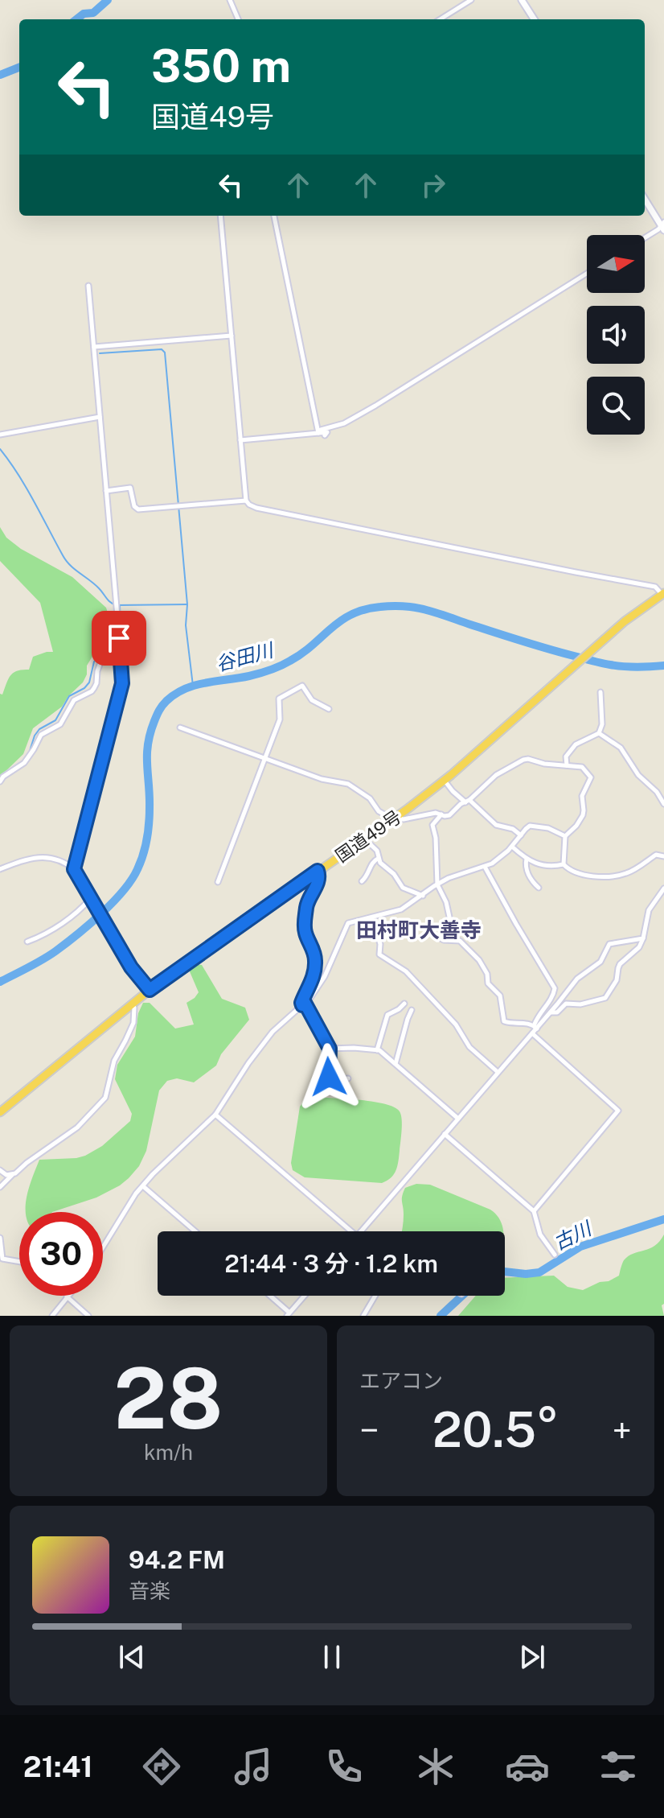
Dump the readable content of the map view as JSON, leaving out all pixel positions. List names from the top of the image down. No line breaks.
{"streets":{"highway":["国道49号"]},"districts":["田村町大善寺"],"water":["谷田川","古川"],"north":"right","page":{"turn":["350 m","国道49号"],"limit":"30","trip":"21:44 · 3 分 · 1.2 km","tile":[["28","km/h"],"エアコン"],"heat":["−","20.5°","+"],"song":["94.2 FM","音楽"],"tabs":"21:41"}}
